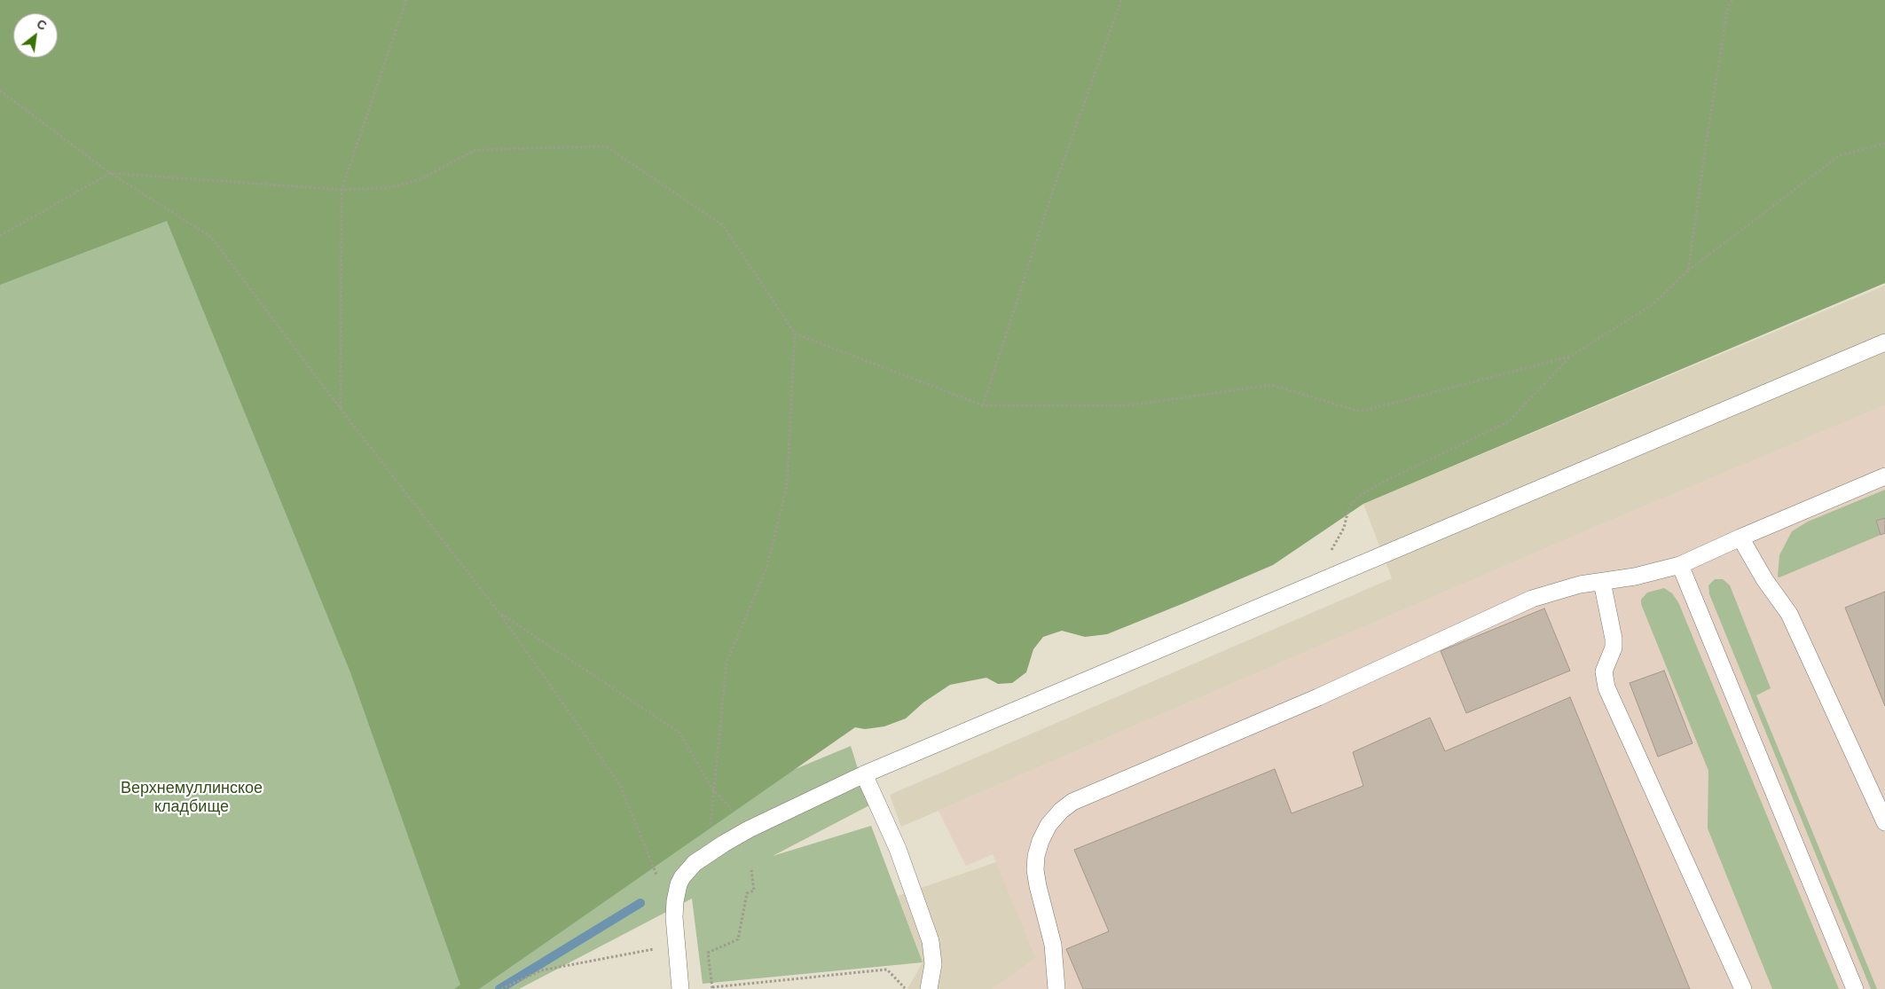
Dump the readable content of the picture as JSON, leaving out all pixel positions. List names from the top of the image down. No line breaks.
{"parks":["Верхнемуллинское кладбище"],"north":"top right"}
